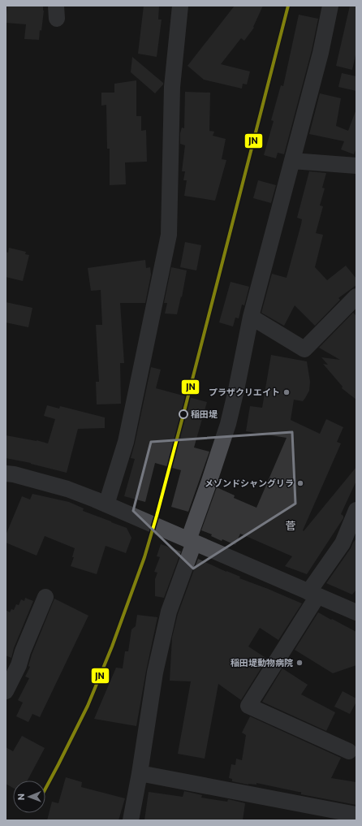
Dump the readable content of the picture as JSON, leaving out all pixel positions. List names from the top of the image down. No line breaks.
{"districts":["菅"],"places":["プラザクリエイト","稲田堤","メゾンドシャングリラ","稲田堤動物病院"],"lines":["transit line JN"],"north":"left"}
